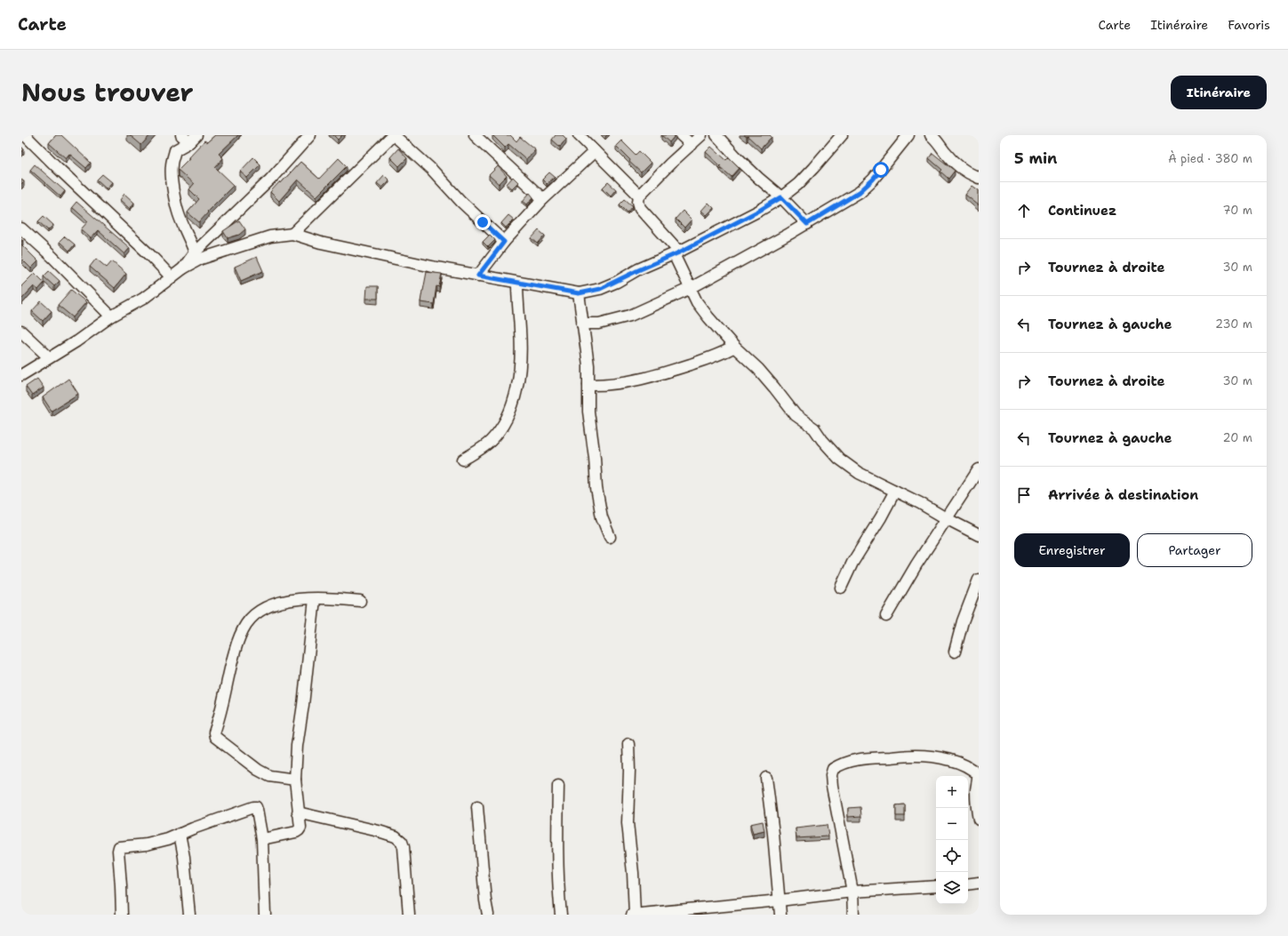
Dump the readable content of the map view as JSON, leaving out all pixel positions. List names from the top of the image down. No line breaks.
{"page":{"header":"Carte","nav":["Carte","Itinéraire","Favoris"],"title":"Nous trouver","buttons":["Itinéraire",["Enregistrer","Partager"]],"heading":["5 min","À pied · 380 m"],"list":[["Continuez","70 m"],["Tournez à droite","30 m"],["Tournez à gauche","230 m"],["Tournez à droite","30 m"],["Tournez à gauche","20 m"],"Arrivée à destination"],"map_buttons":["+","−"]}}
